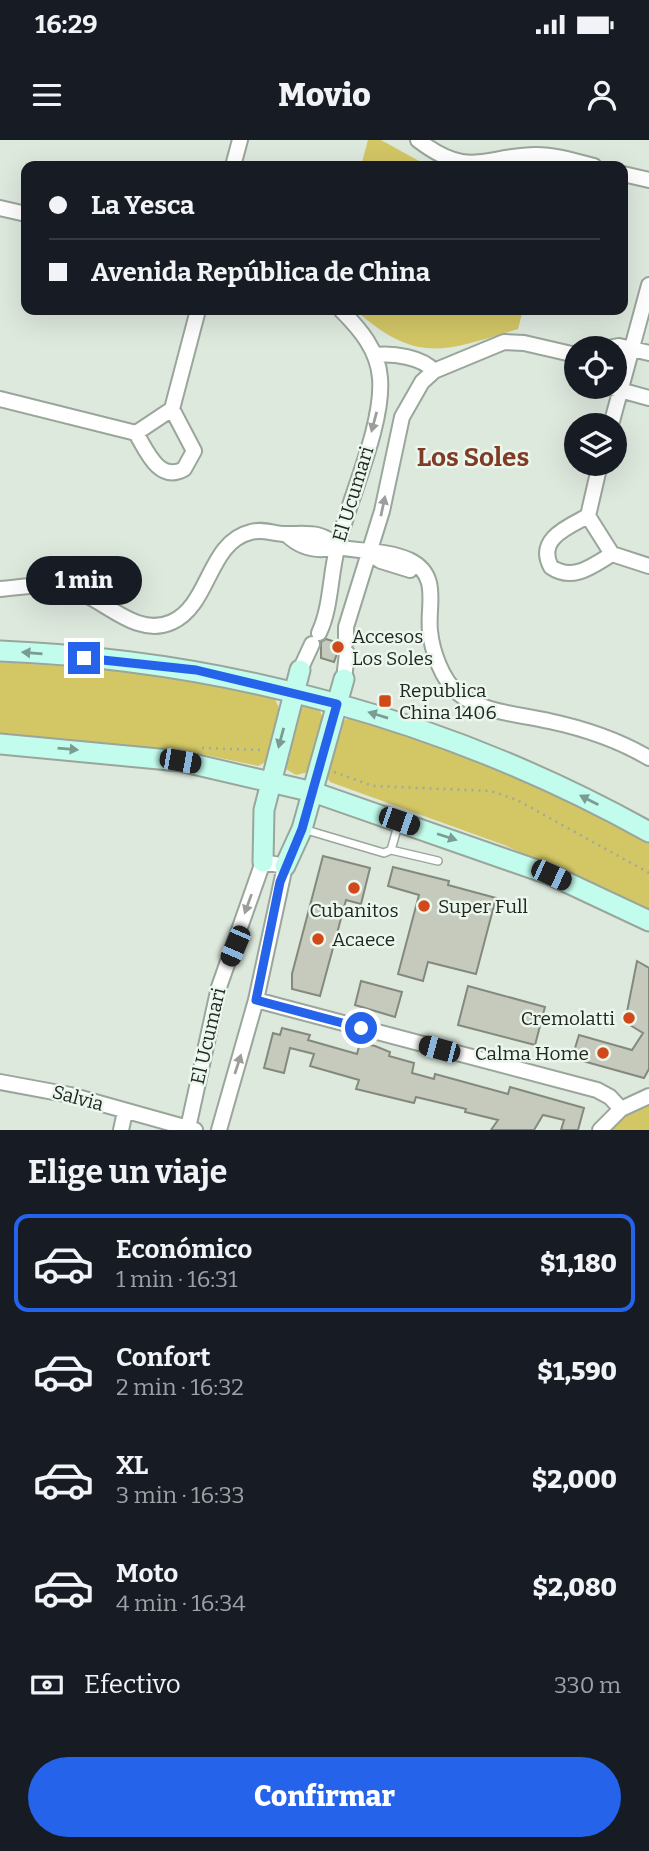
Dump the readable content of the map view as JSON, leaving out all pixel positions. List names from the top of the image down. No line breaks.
{"streets":{"street":["El Ucumari","Salvia"]},"crossings":[["El Ucumari","Salvia"]],"districts":["Los Soles"],"places":{"other":["Accesos Los Soles","Cubanitos","Super Full","Acaece","Cremolatti","Calma Home"],"transit":["Republica China 1406"]},"page":{"status":"16:29","header":"Movio","banner":["La Yesca","Avenida República de China"],"bubble":"1 min","heading":"Elige un viaje","list":[{"name":"Económico","note":"1 min · 16:31","value":"$1,180"},{"name":"Confort","note":"2 min · 16:32","value":"$1,590"},{"name":"XL","note":"3 min · 16:33","value":"$2,000"},{"name":"Moto","note":"4 min · 16:34","value":"$2,080"}],"pay":["Efectivo","330 m"],"buttons":"Confirmar"}}
